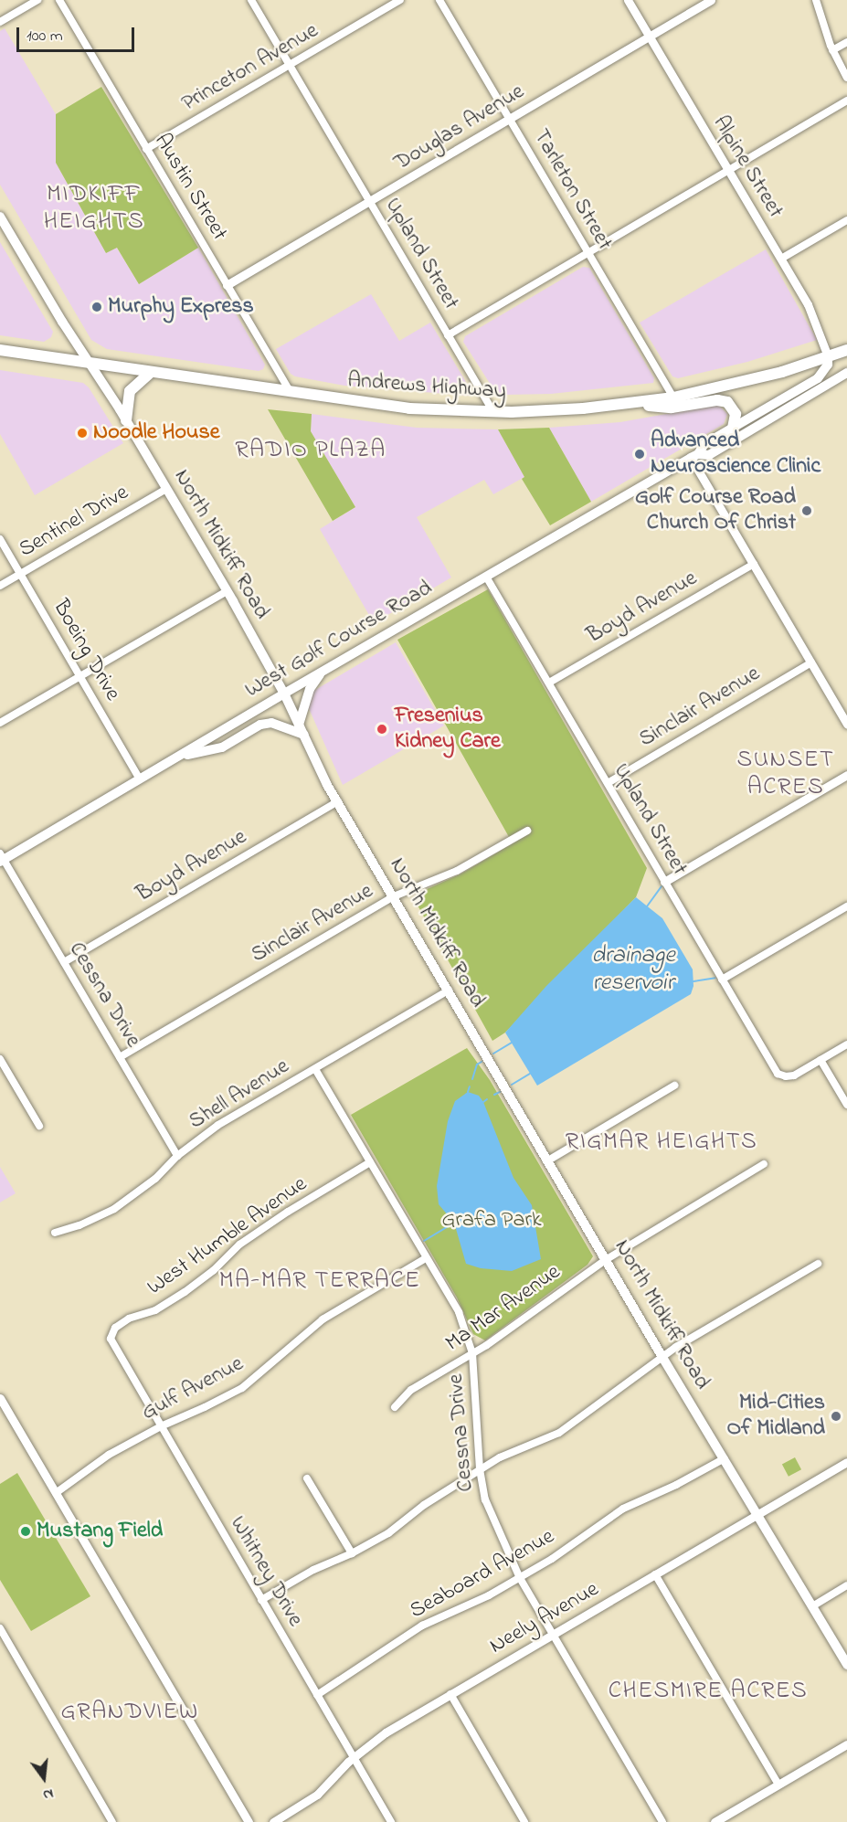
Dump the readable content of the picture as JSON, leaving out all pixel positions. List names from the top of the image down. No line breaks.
{"streets":{"main road":["Andrews Highway","North Midkiff Road","West Golf Course Road"],"street":["Princeton Avenue","Douglas Avenue","Alpine Street","Austin Street","Tarleton Street","Upland Street","Sentinel Drive","Boyd Avenue","Boeing Drive","Sinclair Avenue","Cessna Drive","Shell Avenue","West Humble Avenue","Ma Mar Avenue","Gulf Avenue","Whitney Drive","Seaboard Avenue","Neely Avenue"]},"crossings":[["Princeton Avenue","Austin Street"],["Princeton Avenue","Upland Street"],["Douglas Avenue","Alpine Street"],["Douglas Avenue","Austin Street"],["Douglas Avenue","Tarleton Street"],["Douglas Avenue","Upland Street"],["Alpine Street","Andrews Highway"],["Alpine Street","West Golf Course Road"],["Austin Street","Andrews Highway"],["Tarleton Street","Andrews Highway"],["Upland Street","Andrews Highway"],["Upland Street","Boyd Avenue"],["Upland Street","West Golf Course Road"],["Upland Street","Sinclair Avenue"],["Andrews Highway","North Midkiff Road"],["Andrews Highway","West Golf Course Road"],["Sentinel Drive","North Midkiff Road"],["Sentinel Drive","Boeing Drive"],["North Midkiff Road","Boyd Avenue"],["North Midkiff Road","West Golf Course Road"],["North Midkiff Road","Sinclair Avenue"],["North Midkiff Road","Shell Avenue"],["North Midkiff Road","Ma Mar Avenue"],["North Midkiff Road","Seaboard Avenue"],["North Midkiff Road","Neely Avenue"],["Boyd Avenue","Cessna Drive"],["West Golf Course Road","Boeing Drive"],["West Golf Course Road","Cessna Drive"],["Sinclair Avenue","Cessna Drive"],["Cessna Drive","Shell Avenue"],["Cessna Drive","West Humble Avenue"],["Cessna Drive","Ma Mar Avenue"],["Cessna Drive","Gulf Avenue"],["Cessna Drive","Seaboard Avenue"],["Cessna Drive","Neely Avenue"],["West Humble Avenue","Whitney Drive"],["Gulf Avenue","Whitney Drive"],["Whitney Drive","Seaboard Avenue"],["Whitney Drive","Neely Avenue"]],"districts":["MIDKIFF HEIGHTS","RADIO PLAZA","SUNSET ACRES","RIGMAR HEIGHTS","MA-MAR TERRACE","CHESMIRE ACRES","GRANDVIEW"],"water":["drainage reservoir"],"parks":["Grafa Park"],"places":["Murphy Express","Noodle House","Advanced Neuroscience Clinic","Golf Course Road Church Of Christ","Fresenius Kidney Care","Mid-Cities Of Midland","Mustang Field"],"scale_bar":"100 m","north":"bottom"}
